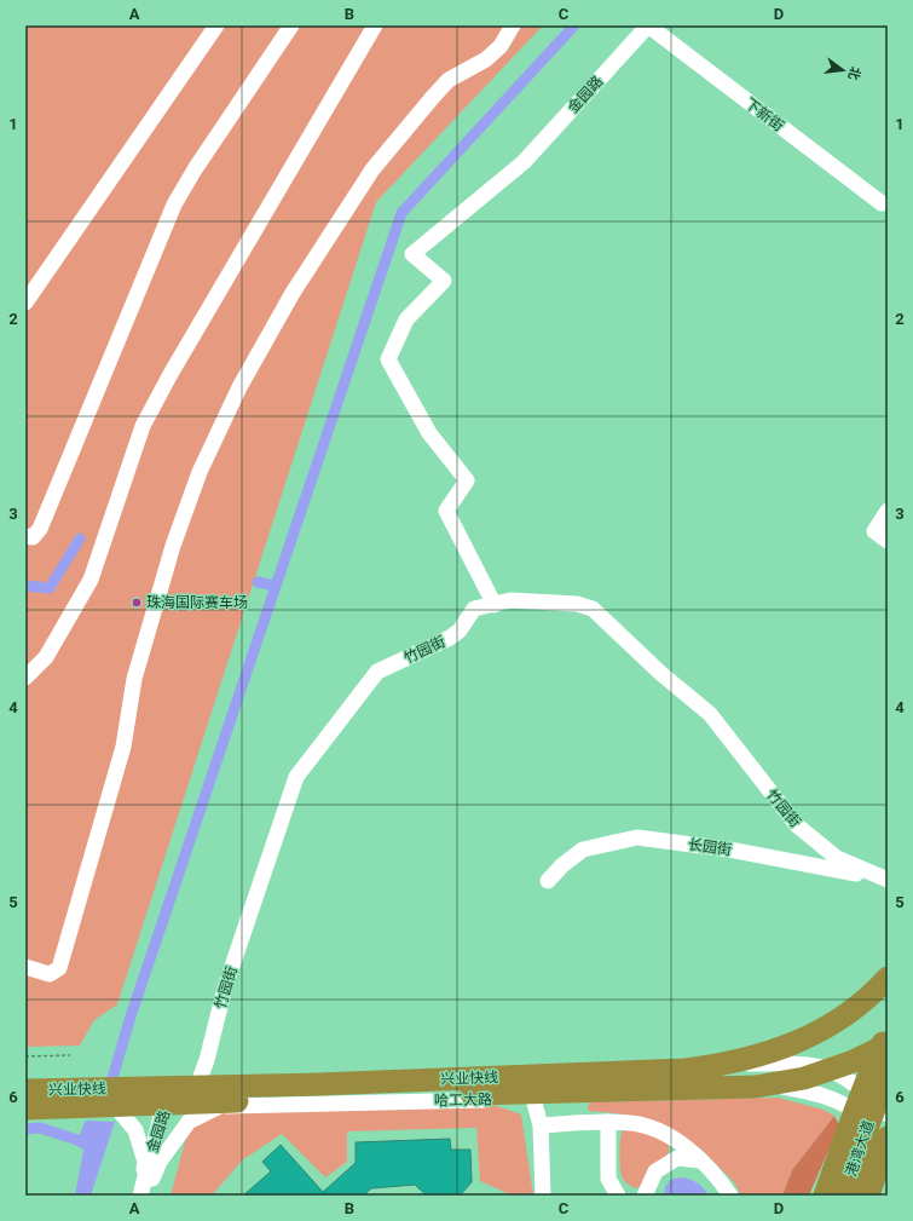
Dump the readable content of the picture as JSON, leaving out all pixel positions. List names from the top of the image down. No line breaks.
{"streets":{"highway":["兴业快线","港湾大道"],"street":["金园路","下新街","竹园街","长园街","哈工大路"]},"crossings":[["金园路","下新街"],["金园路","竹园街"],["金园路","哈工大路"],["竹园街","长园街"],["竹园街","哈工大路"],["哈工大路","港湾大道"]],"places":["珠海国际赛车场"],"north":"right","grid":{"columns":["A","B","C","D"],"rows":["1","2","3","4","5","6"]}}
